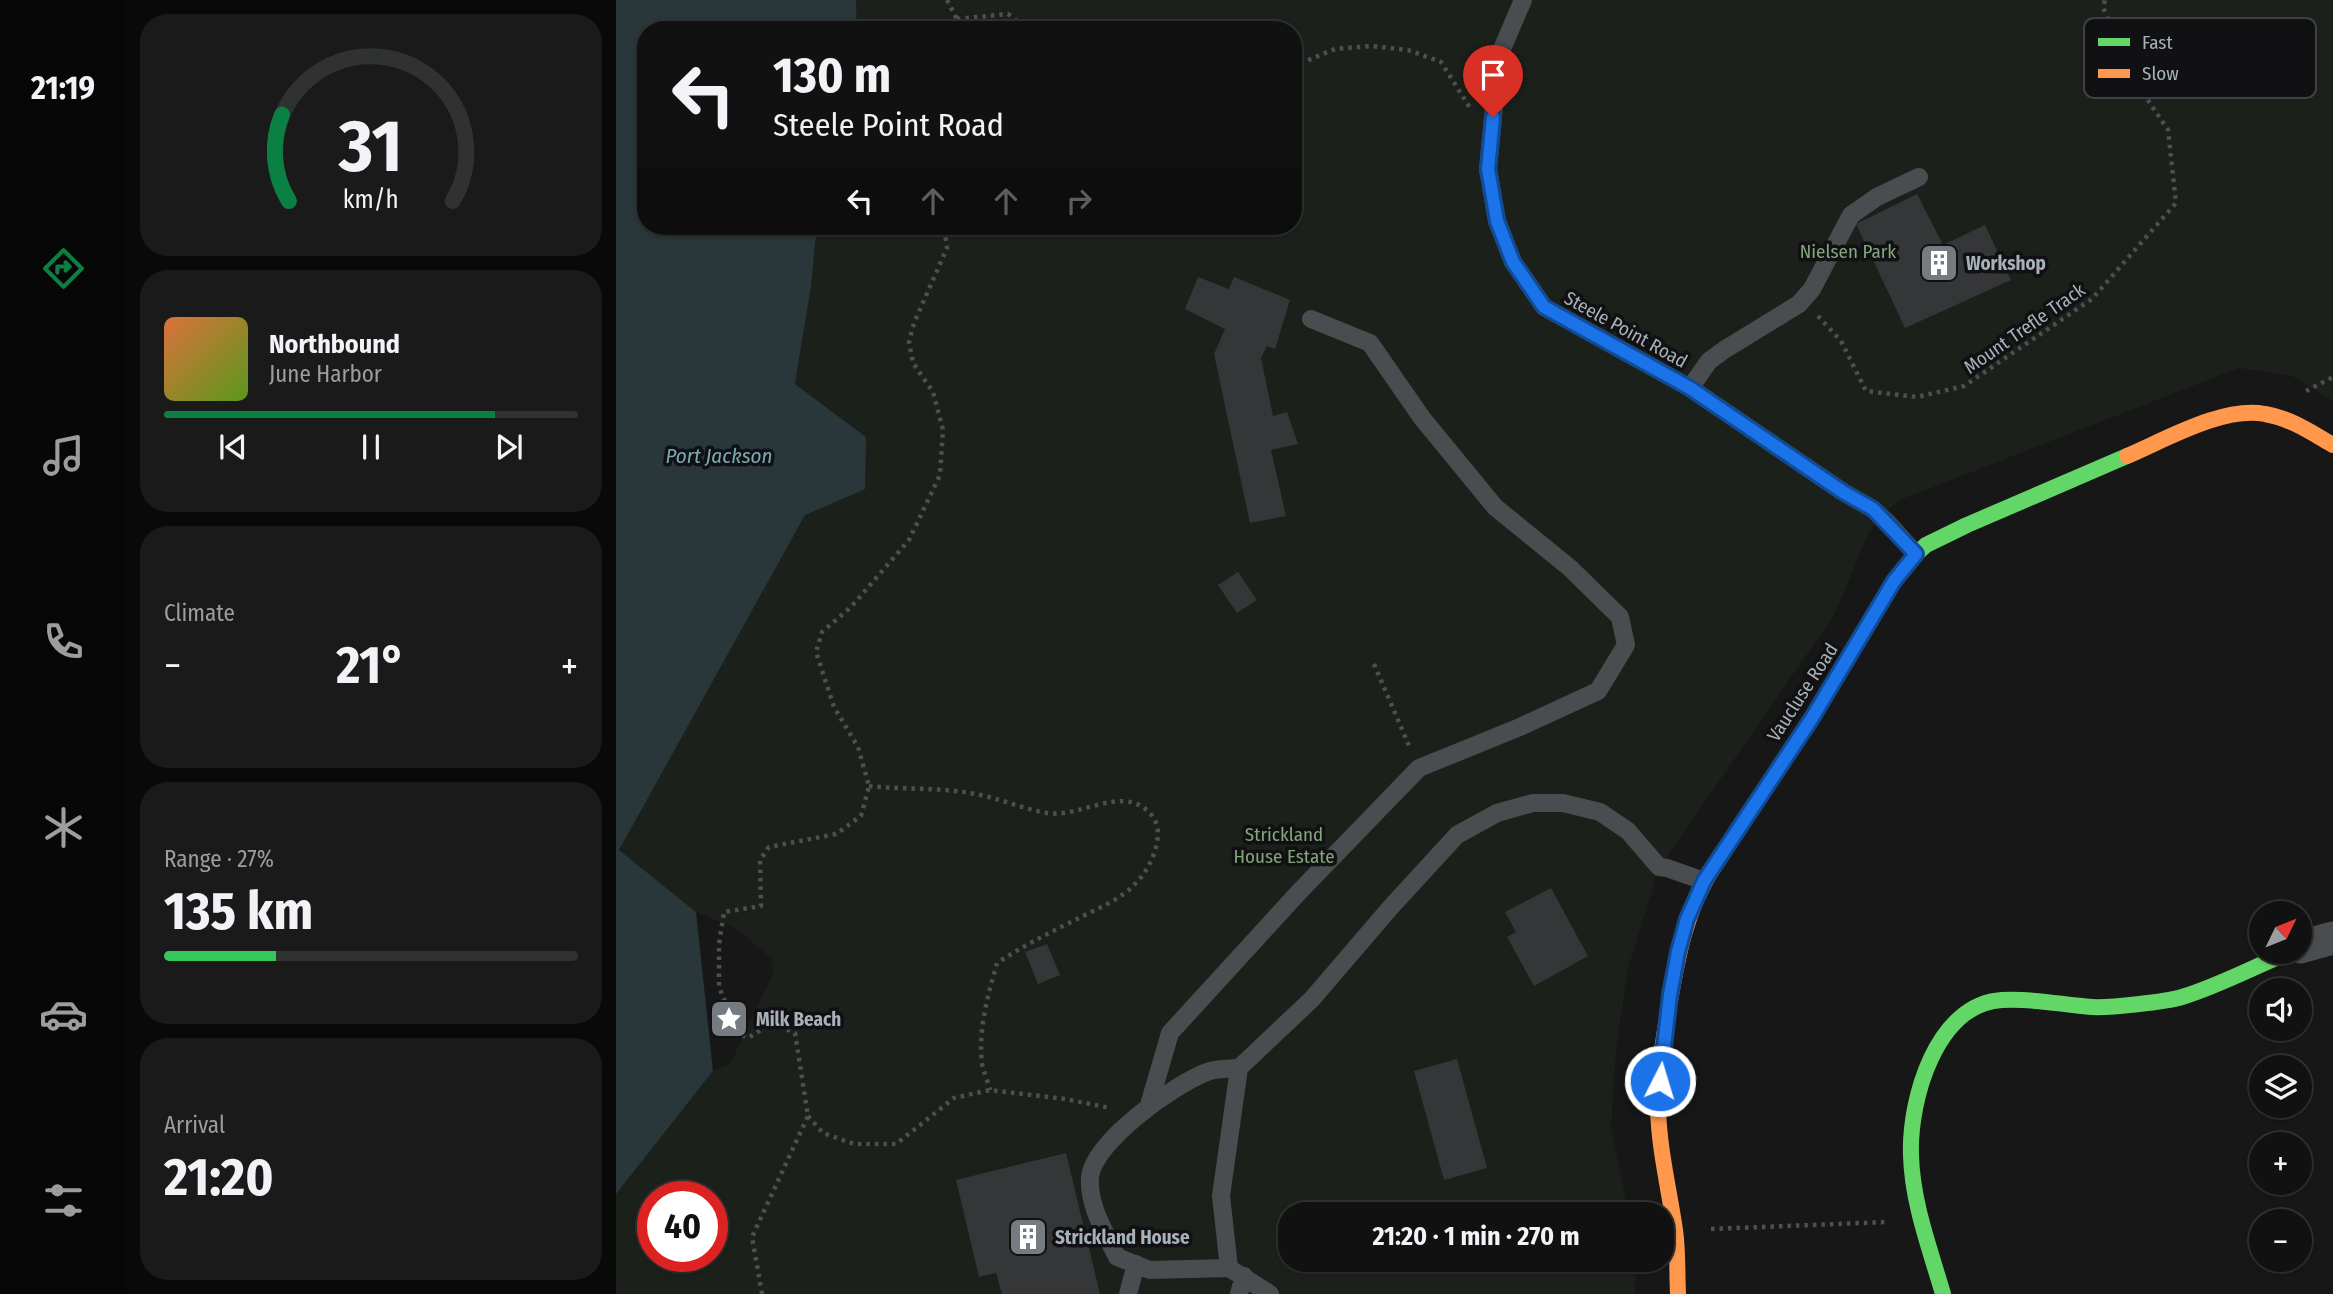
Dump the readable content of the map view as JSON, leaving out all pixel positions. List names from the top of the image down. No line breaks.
{"streets":{"street":["Vaucluse Road"],"lane":["Steele Point Road"],"path":["Mount Trefle Track"]},"crossings":[["Steele Point Road","Vaucluse Road"]],"water":["Port Jackson"],"parks":["Nielsen Park","Strickland House Estate"],"places":{"building":["Workshop","Strickland House"],"place":["Milk Beach"]},"legend":["Fast","Slow"],"north":"top right","page":{"tabs":"21:19","turn":["130 m","Steele Point Road"],"song":["Northbound","June Harbor"],"tile":["Climate",["Range · 27%","135 km"],["Arrival","21:20"]],"heat":["−","21°","+"],"map_buttons":["+","−"],"limit":"40","trip":"21:20 · 1 min · 270 m","gauge":["31","km/h"]}}
